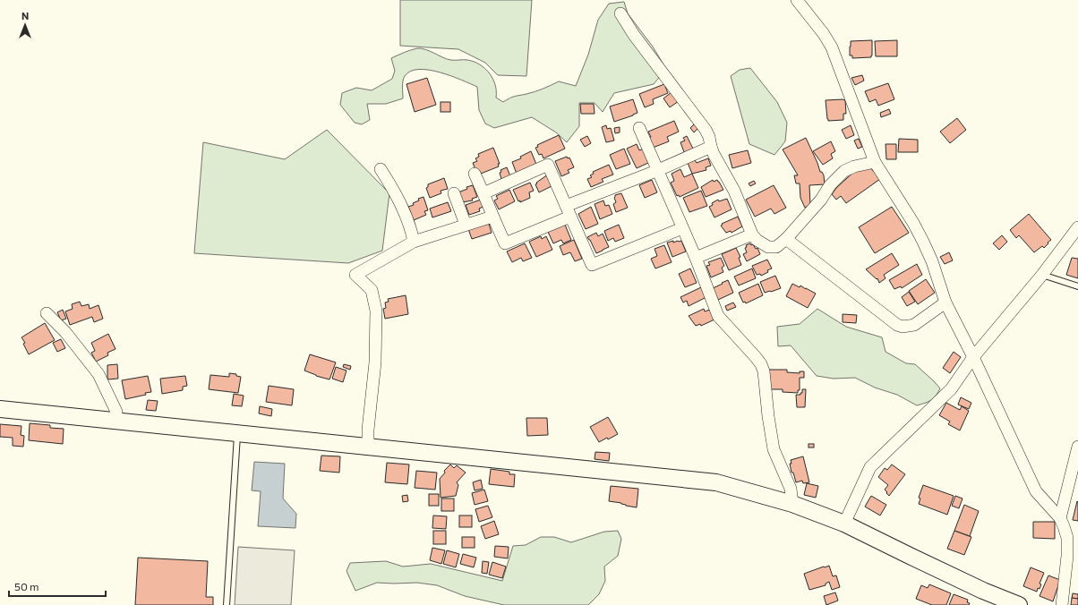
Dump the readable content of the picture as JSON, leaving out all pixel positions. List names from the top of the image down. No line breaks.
{"scale_bar":"50 m","north":"top"}
